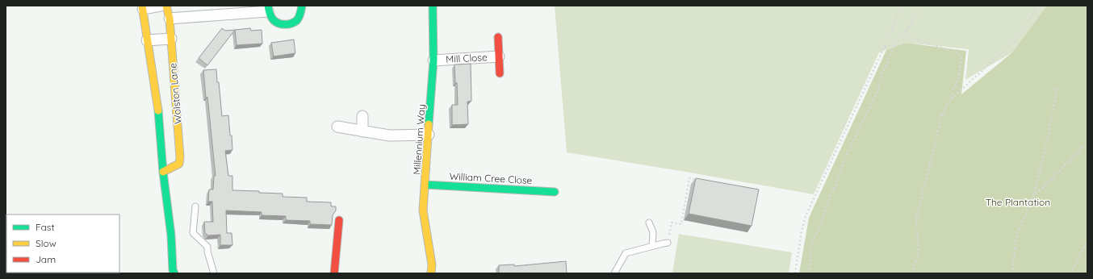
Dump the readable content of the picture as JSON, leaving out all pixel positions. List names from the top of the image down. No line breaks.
{"streets":{"street":["Mill Close","Wolston Lane","Millennium Way","William Cree Close"]},"crossings":[["Mill Close","Millennium Way"],["Millennium Way","William Cree Close"]],"parks":["The Plantation"],"legend":["Fast","Slow","Jam"]}
